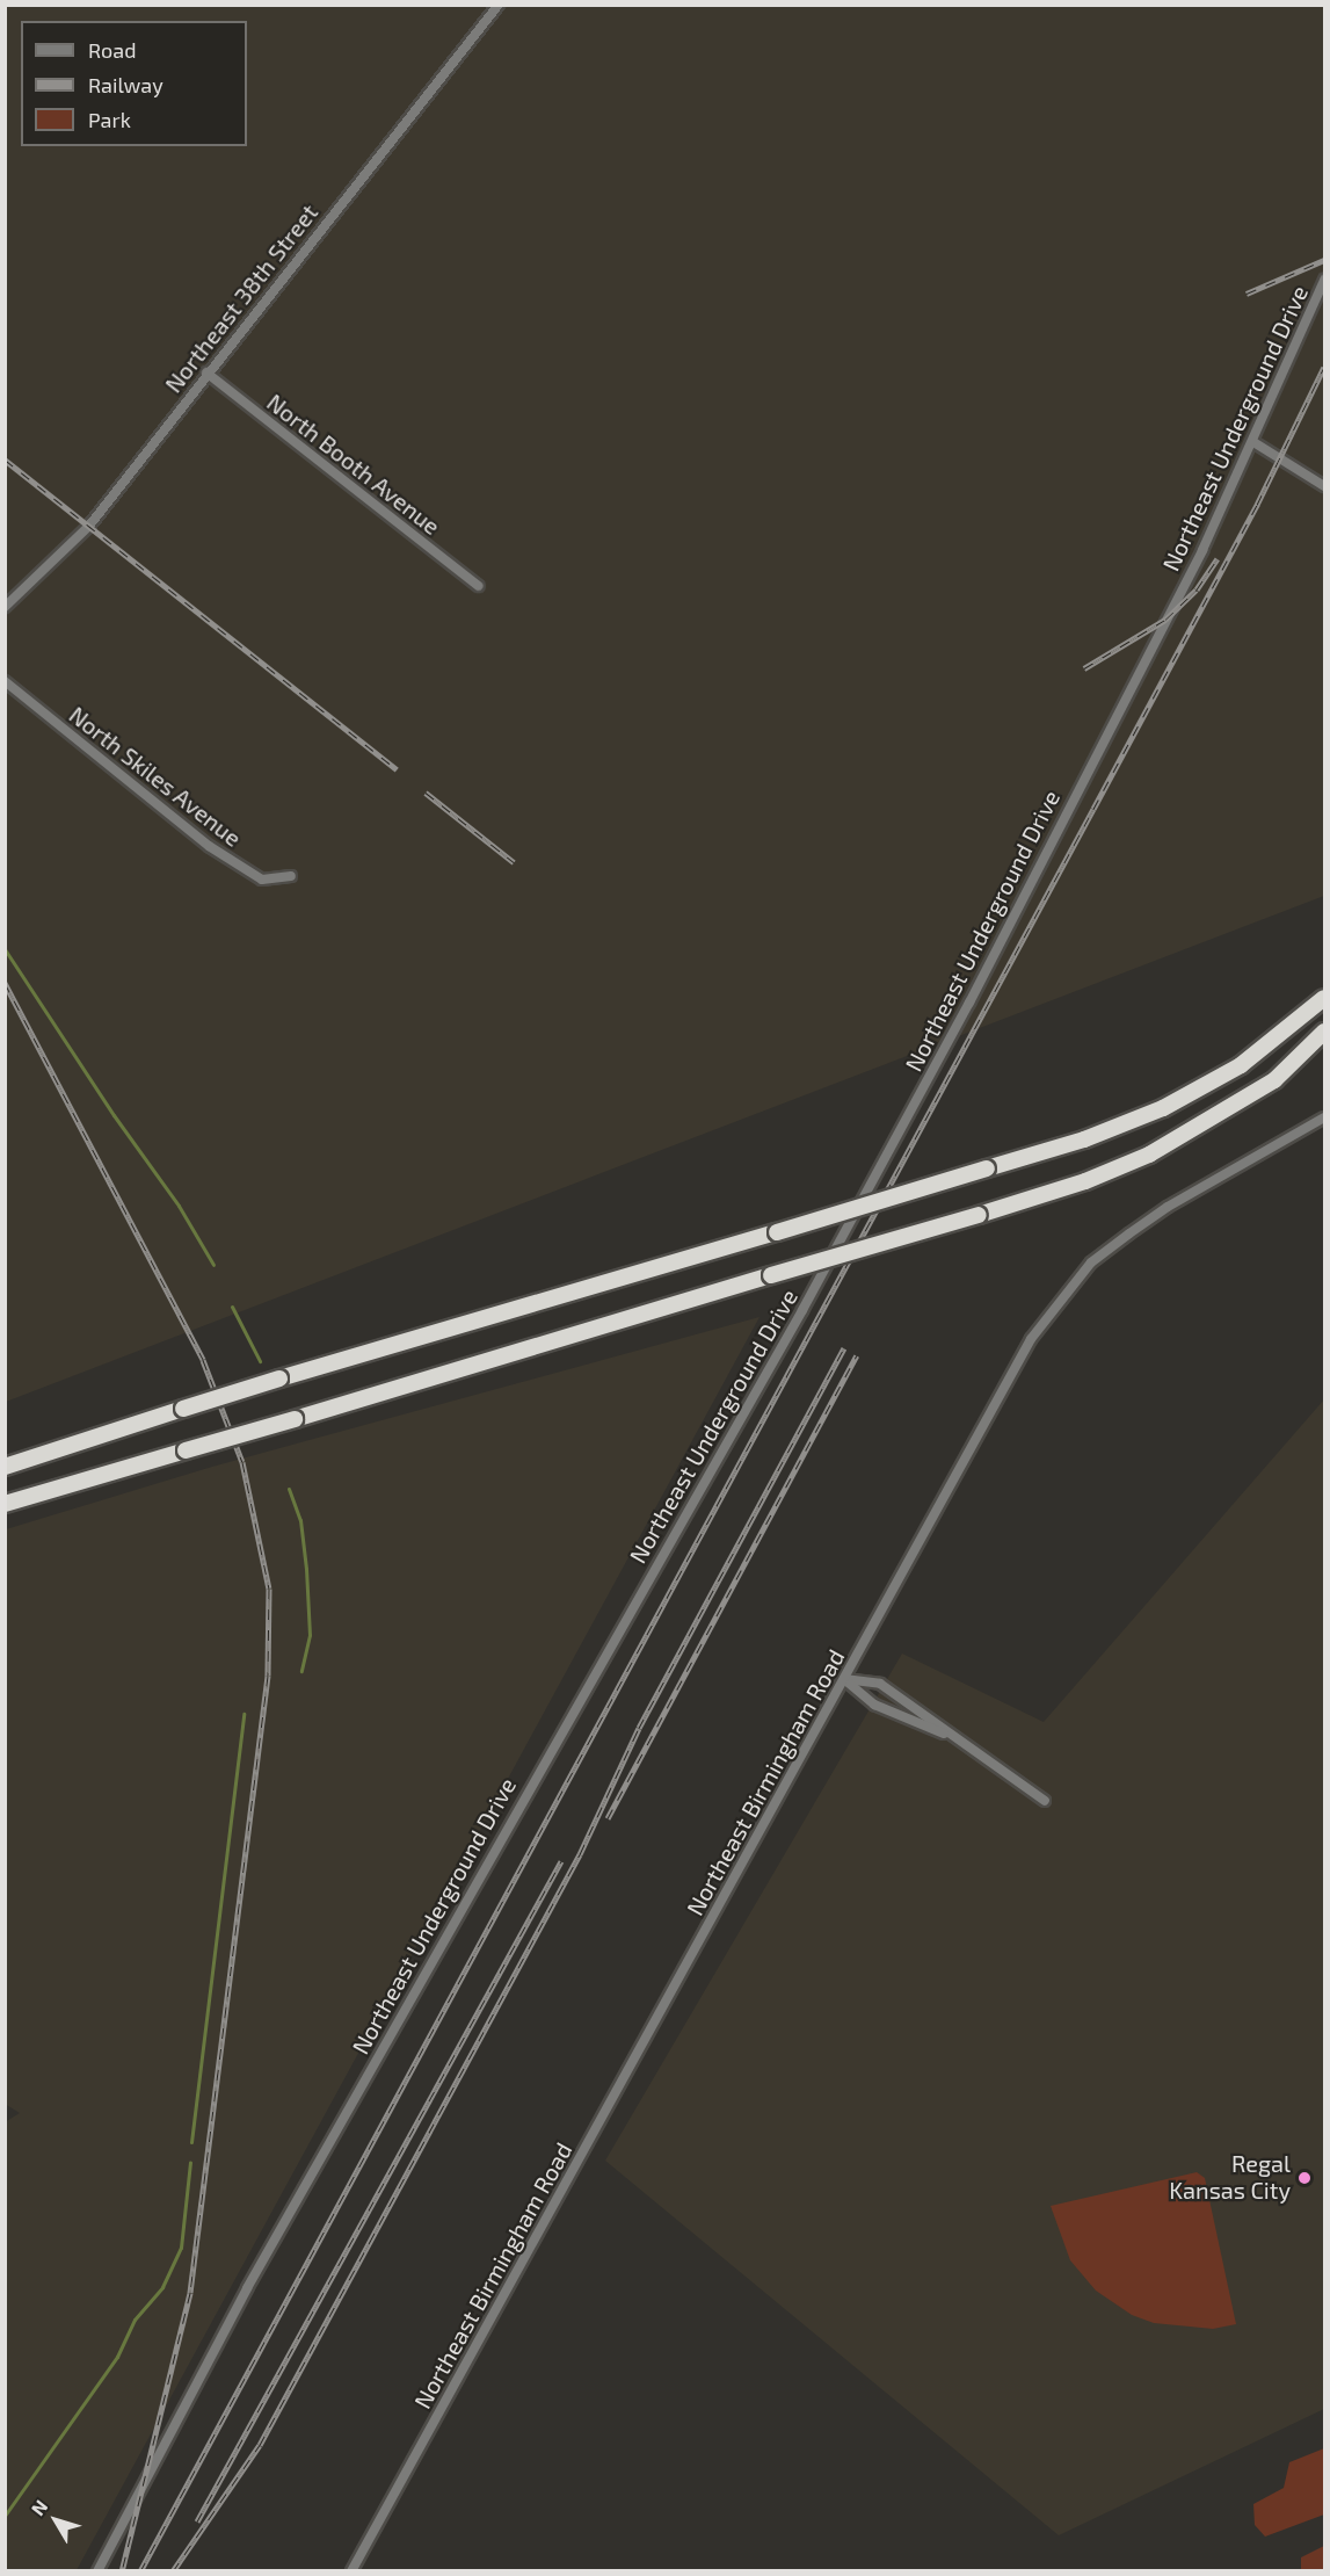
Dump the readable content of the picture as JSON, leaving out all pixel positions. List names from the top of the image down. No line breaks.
{"streets":{"street":["Northeast 38th Street","Northeast Underground Drive","North Booth Avenue","North Skiles Avenue","Northeast Birmingham Road"]},"crossings":[["Northeast 38th Street","North Booth Avenue"]],"places":["Regal Kansas City"],"legend":["Road","Railway","Park"],"north":"top left"}
